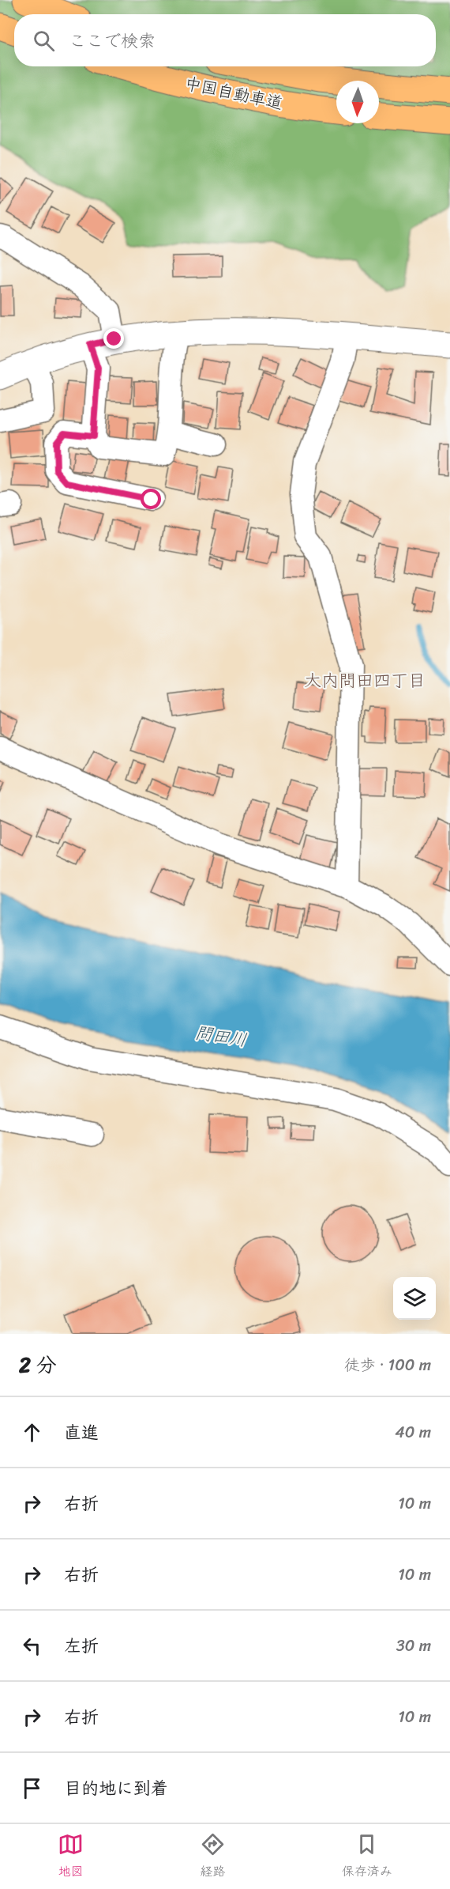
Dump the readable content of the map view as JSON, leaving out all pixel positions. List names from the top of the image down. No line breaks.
{"streets":{"highway":["中国自動車道"]},"districts":["大内問田四丁目"],"water":["問田川"],"north":"bottom","page":{"search":"ここで検索","heading":["2 分","徒歩 · 100 m"],"list":[["直進","40 m"],["右折","10 m"],["右折","10 m"],["左折","30 m"],["右折","10 m"],"目的地に到着"],"nav":["地図","経路","保存済み"]}}
